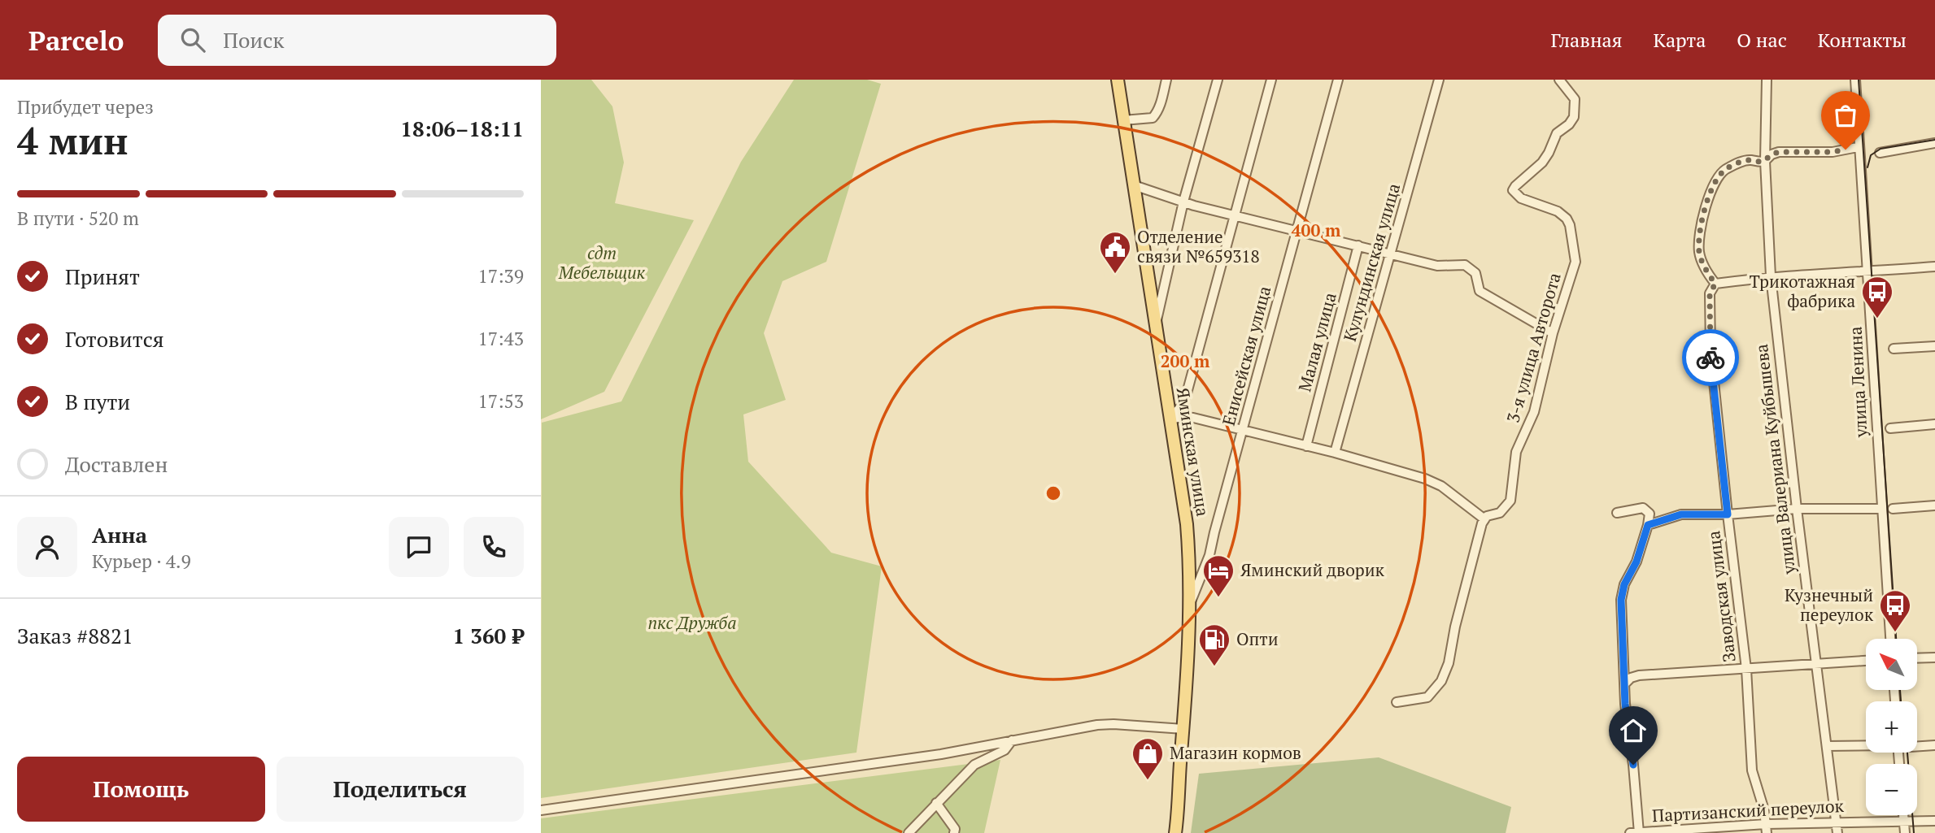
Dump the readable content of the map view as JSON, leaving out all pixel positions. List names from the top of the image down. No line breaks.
{"streets":{"main road":["Яминская улица"],"street":["Кулундинская улица","Малая улица","3-я улица Авторота","Енисейская улица","улица Ленина","улица Валериана Куйбышева","Заводская улица","Партизанский переулок"]},"crossings":[["Енисейская улица","Яминская улица"],["улица Валериана Куйбышева","Партизанский переулок"],["Заводская улица","Партизанский переулок"]],"parks":["сдт Мебельщик","пкс Дружба"],"places":{"public building":["Отделение связи №659318"],"bus stop":["Трикотажная фабрика","Кузнечный переулок"],"hotel":["Яминский дворик"],"fuel station":["Опти"],"shop":["Магазин кормов"]},"north":"top left","page":{"header":"Parcelo","search":"Поиск","nav":["Главная","Карта","О нас","Контакты"],"heading":["4 мин","Прибудет через","18:06–18:11"],"panel":["Анна","Курьер · 4.9","Заказ #8821","1 360 ₽"],"bar":"В пути · 520 m","list":[["Принят","17:39"],["Готовится","17:43"],["В пути","17:53"],"Доставлен"],"map_buttons":["+","−"],"buttons":["Помощь","Поделиться"]},"rings":["400 m","200 m"]}
